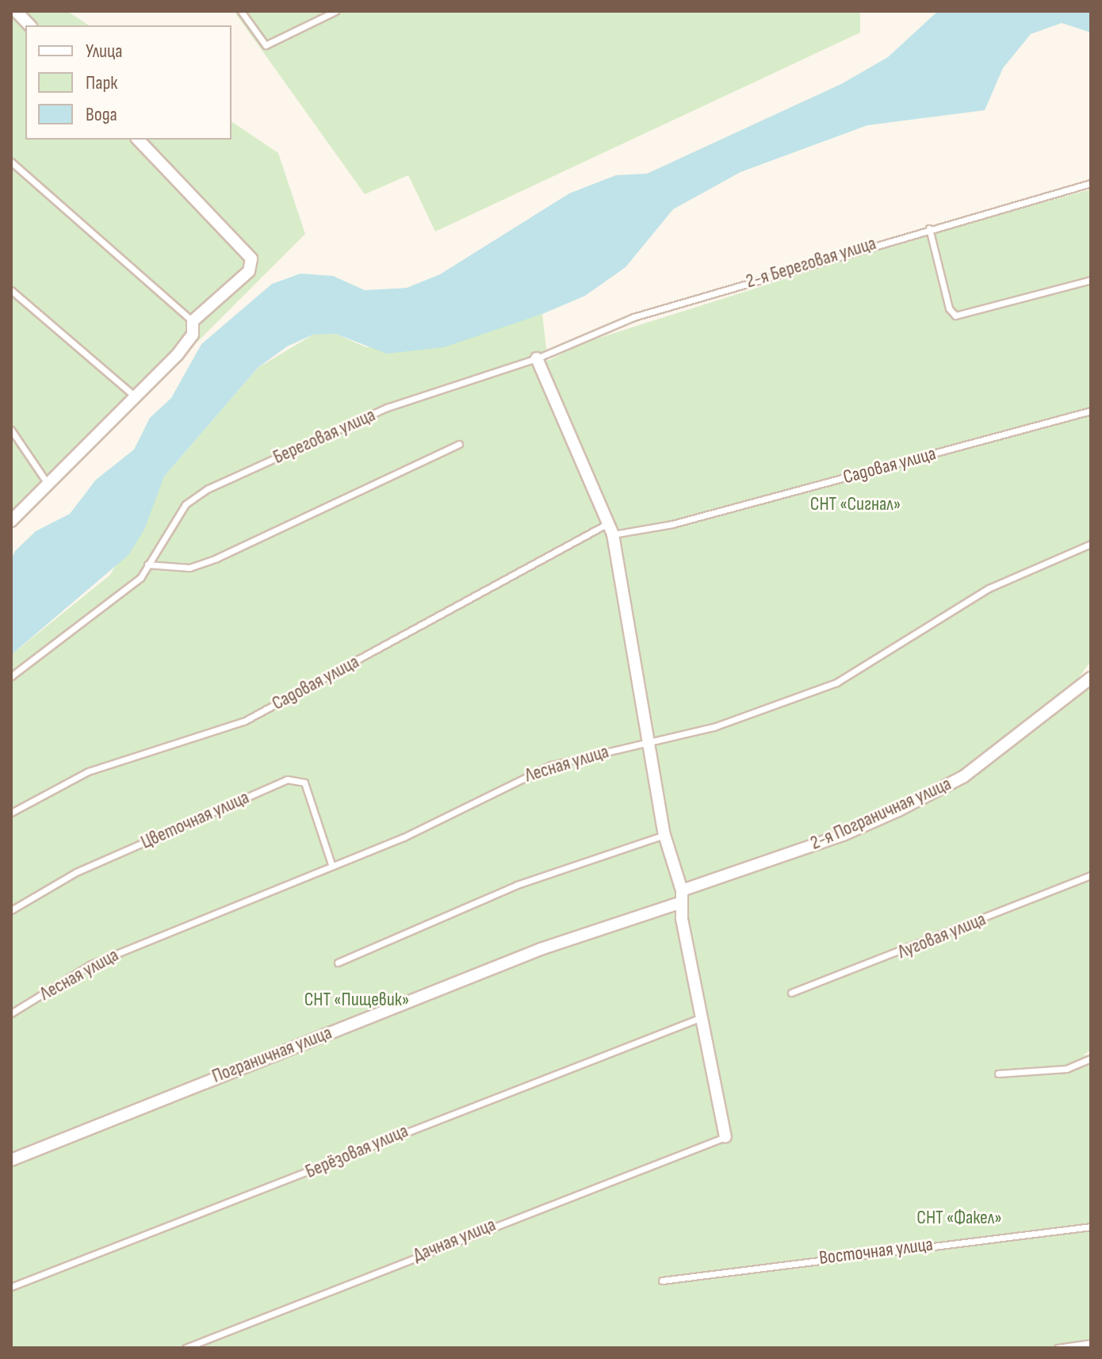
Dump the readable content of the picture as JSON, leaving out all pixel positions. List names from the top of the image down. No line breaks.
{"streets":{"street":["2-я Пограничная улица","Пограничная улица"],"lane":["2-я Береговая улица","Береговая улица","Садовая улица","Лесная улица","Цветочная улица","Луговая улица","Берёзовая улица","Дачная улица","Восточная улица"]},"crossings":[["2-я Береговая улица","Береговая улица"],["Лесная улица","Цветочная улица"]],"parks":["СНТ «Сигнал»","СНТ «Пищевик»","СНТ «Факел»"],"legend":["Улица","Парк","Вода"]}
